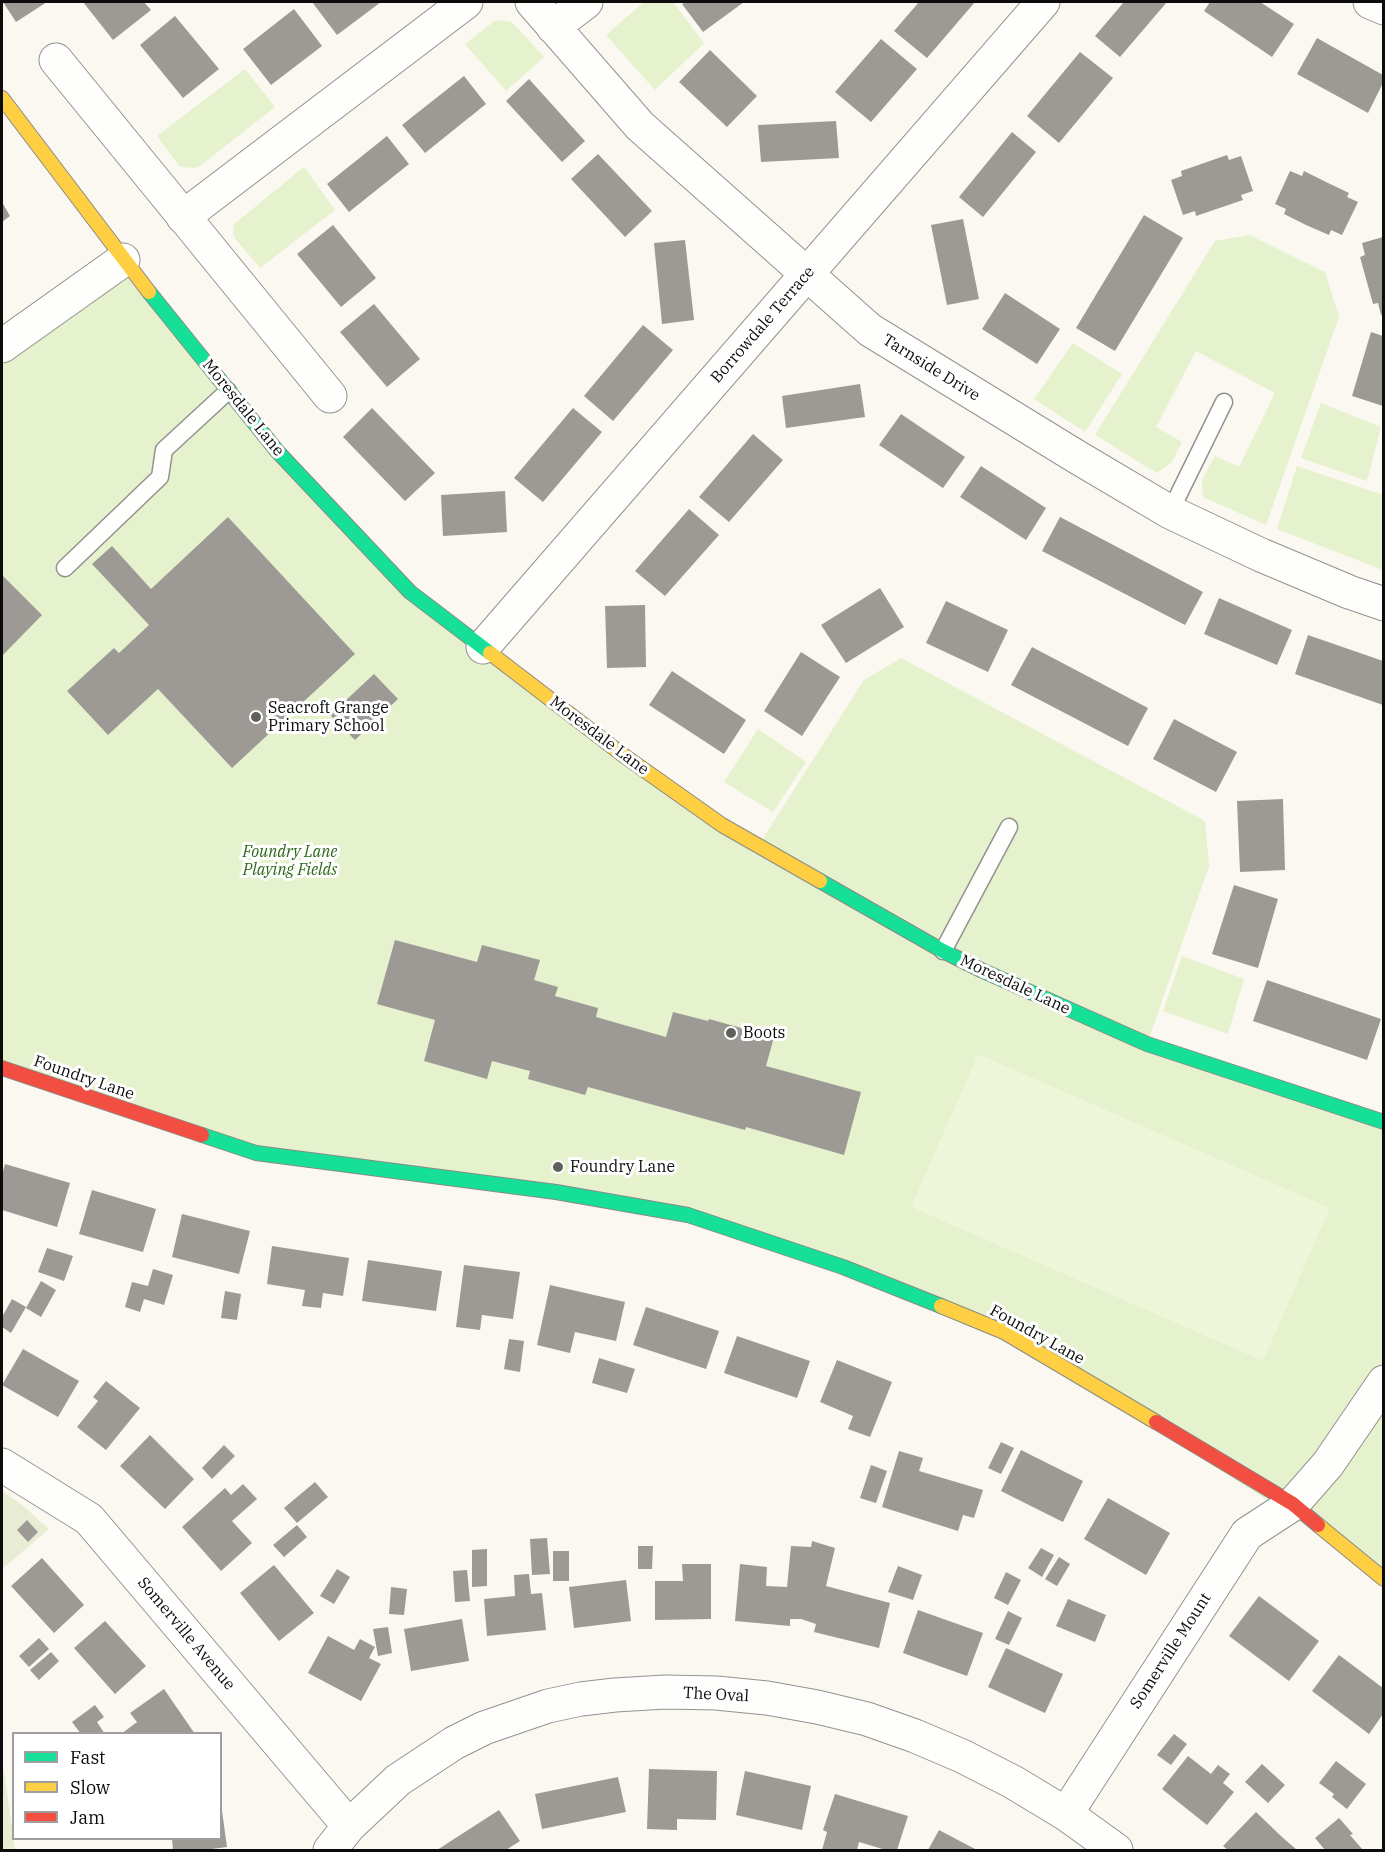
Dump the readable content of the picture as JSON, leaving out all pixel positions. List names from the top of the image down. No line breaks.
{"streets":{"street":["Borrowdale Terrace","Tarnside Drive","Moresdale Lane","Foundry Lane","Somerville Avenue","Somerville Mount","The Oval"]},"crossings":[["Borrowdale Terrace","Tarnside Drive"],["Borrowdale Terrace","Moresdale Lane"],["Foundry Lane","Somerville Mount"],["Somerville Avenue","The Oval"],["Somerville Mount","The Oval"]],"parks":["Foundry Lane Playing Fields"],"places":["Seacroft Grange Primary School","Boots","Foundry Lane"],"legend":["Fast","Slow","Jam"]}
